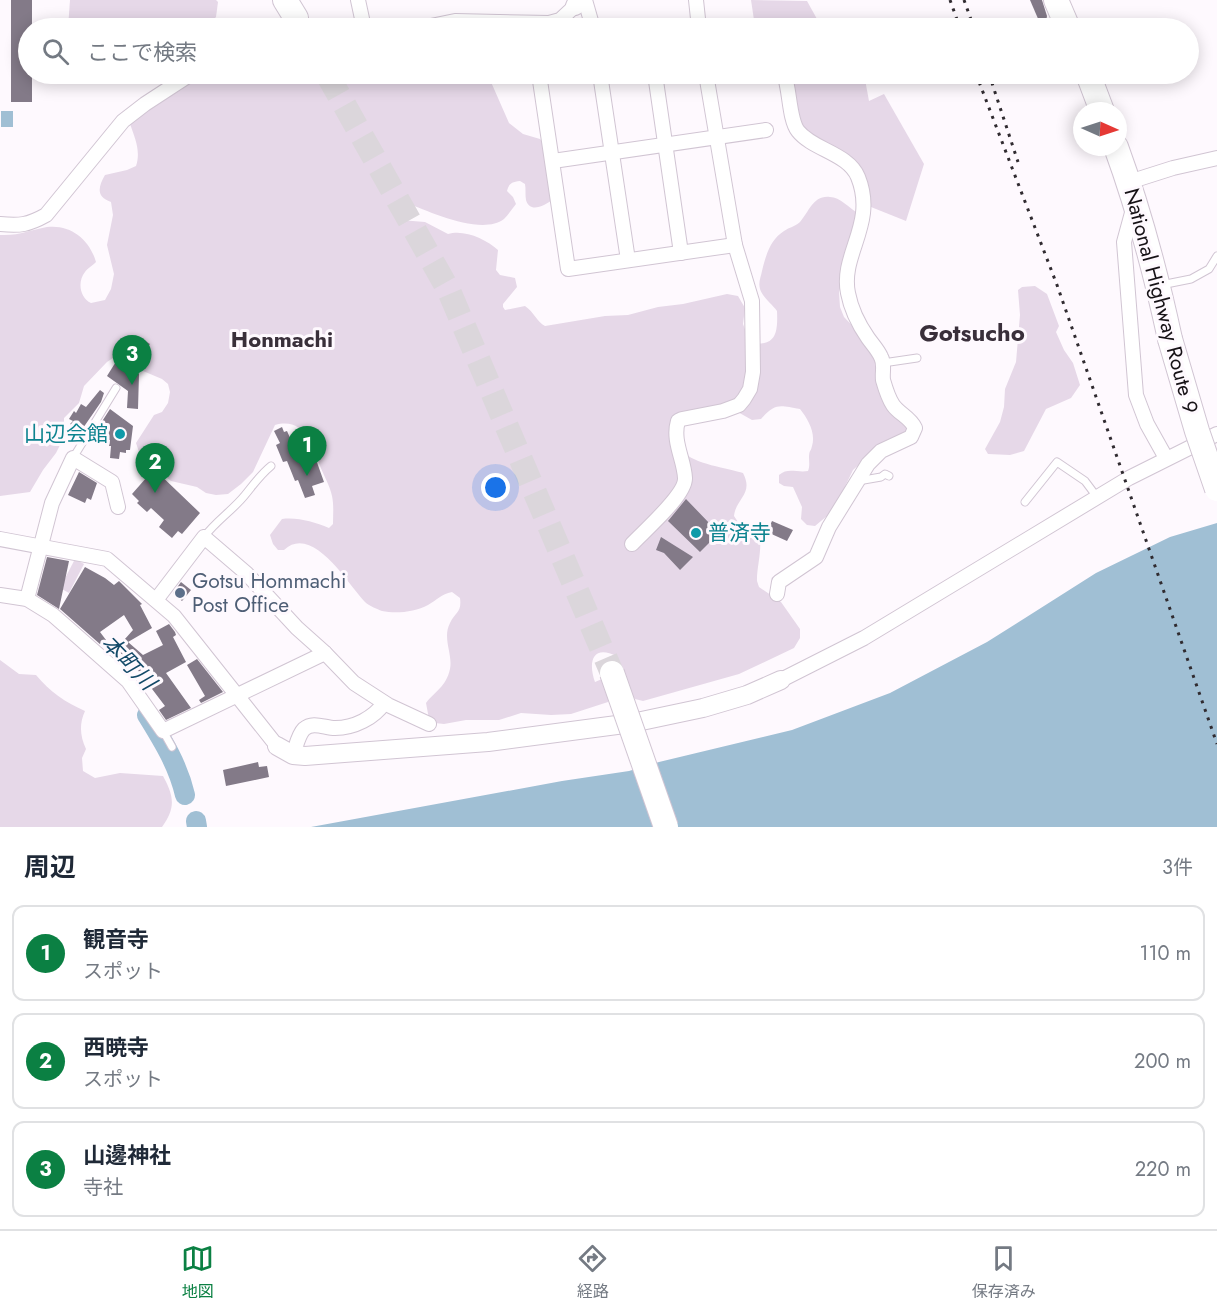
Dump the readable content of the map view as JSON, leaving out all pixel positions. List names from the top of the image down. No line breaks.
{"streets":{"highway":["National Highway Route 9"]},"districts":["Gotsucho","Honmachi"],"water":["本町川"],"places":["山辺会館","普済寺","Gotsu Hommachi Post Office"],"north":"right","page":{"search":"ここで検索","pins":["3","1","2"],"heading":["周辺","3件"],"list":[{"mark":"1","name":"観音寺","note":"スポット","value":"110 m"},{"mark":"2","name":"西暁寺","note":"スポット","value":"200 m"},{"mark":"3","name":"山邊神社","note":"寺社","value":"220 m"}],"nav":["地図","経路","保存済み"]}}
